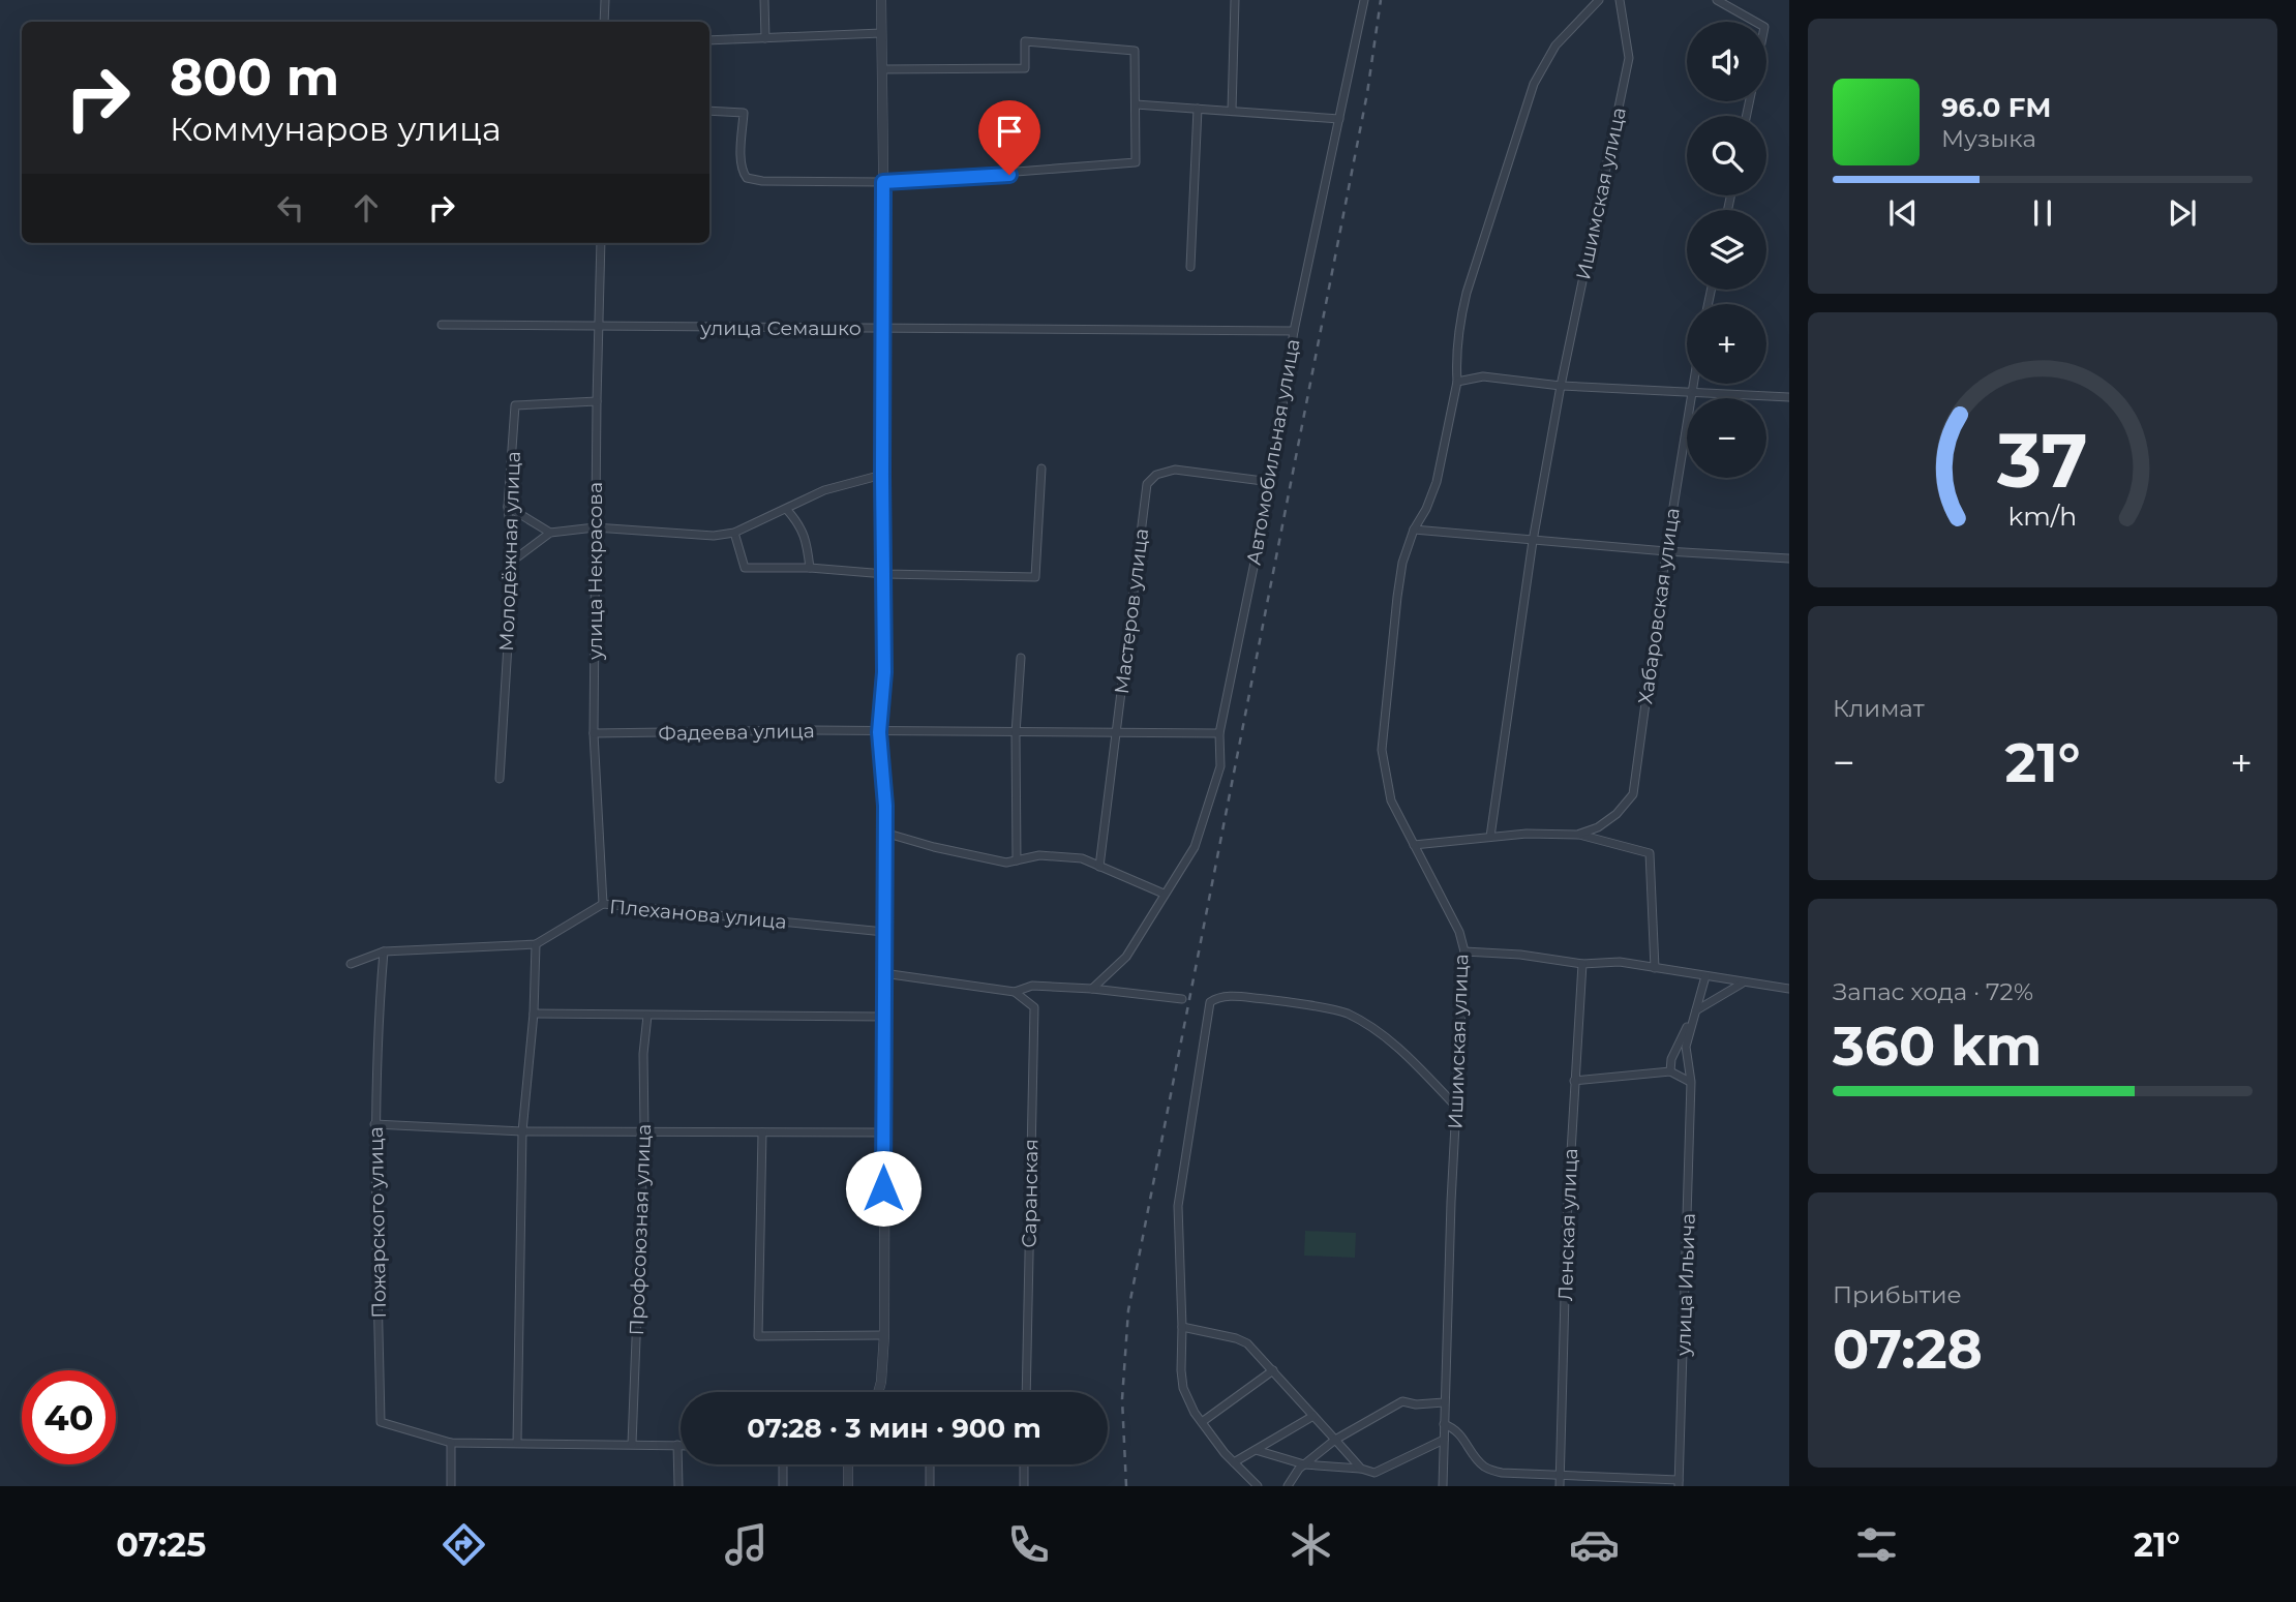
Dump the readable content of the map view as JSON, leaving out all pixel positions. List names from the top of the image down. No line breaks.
{"streets":{"street":["Ишимская улица","улица Семашко","Автомобильная улица","Молодёжная улица","улица Некрасова","Хабаровская улица","Мастеров улица","Фадеева улица","Плеханова улица","Саранская","Пожарского улица","Ленская улица","Профсоюзная улица","улица Ильича"]},"crossings":[["Ишимская улица","Хабаровская улица"],["улица Семашко","Автомобильная улица"],["улица Семашко","улица Некрасова"],["Автомобильная улица","Мастеров улица"],["Автомобильная улица","Фадеева улица"],["Молодёжная улица","улица Некрасова"],["улица Некрасова","Фадеева улица"],["улица Некрасова","Плеханова улица"],["Мастеров улица","Фадеева улица"],["Плеханова улица","Пожарского улица"]],"page":{"map_buttons":["+","−"],"turn":["800 m","Коммунаров улица"],"song":["96.0 FM","Музыка"],"tile":["Климат",["Запас хода · 72%","360 km"],["Прибытие","07:28"]],"heat":["−","21°","+"],"limit":"40","trip":"07:28 · 3 мин · 900 m","tabs":["07:25","21°"],"gauge":["37","km/h"]}}
